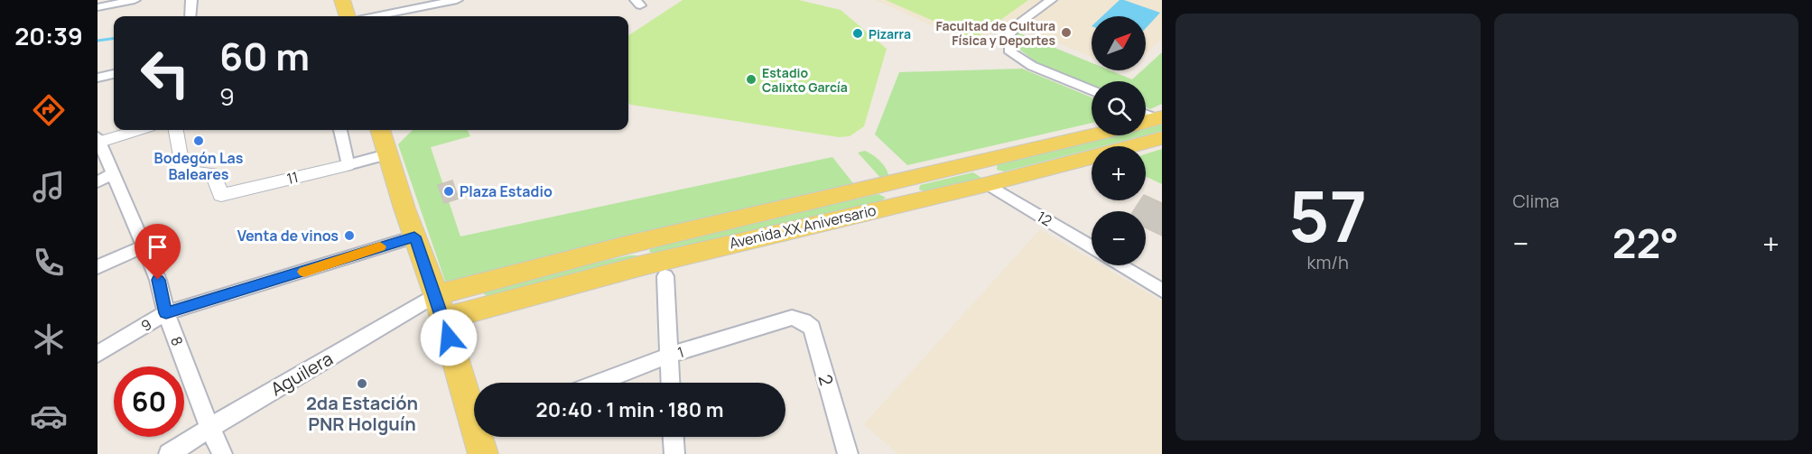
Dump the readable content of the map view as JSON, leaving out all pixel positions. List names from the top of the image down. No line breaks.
{"streets":{"main road":["Avenida XX Aniversario"],"street":["11","12","9","8","1","Aguilera","2"]},"crossings":[["12","Avenida XX Aniversario"],["Avenida XX Aniversario","Aguilera"],["9","8"],["8","Aguilera"],["1","2"]],"places":["Facultad de Cultura Física y Deportes","Pizarra","Estadio Calixto García","Bodegón Las Baleares","Plaza Estadio","Venta de vinos","2da Estación PNR Holguín"],"north":"top right","page":{"tabs":"20:39","tile":[["57","km/h"],"Clima"],"map_buttons":["+","−"],"turn":["60 m","9"],"heat":["−","22°","+"],"limit":"60","trip":"20:40 · 1 min · 180 m"}}
